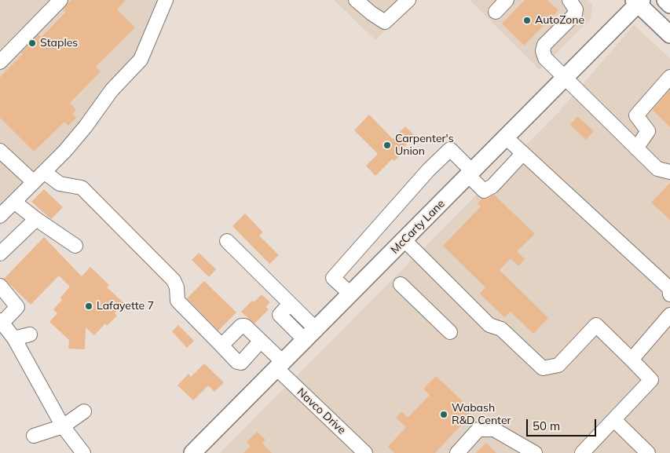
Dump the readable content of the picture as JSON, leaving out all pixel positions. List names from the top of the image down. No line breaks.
{"streets":{"main road":["McCarty Lane"],"street":["Navco Drive"]},"crossings":[["McCarty Lane","Navco Drive"]],"places":["AutoZone","Staples","Carpenter's Union","Lafayette 7","Wabash R&D Center"],"scale_bar":"50 m"}
